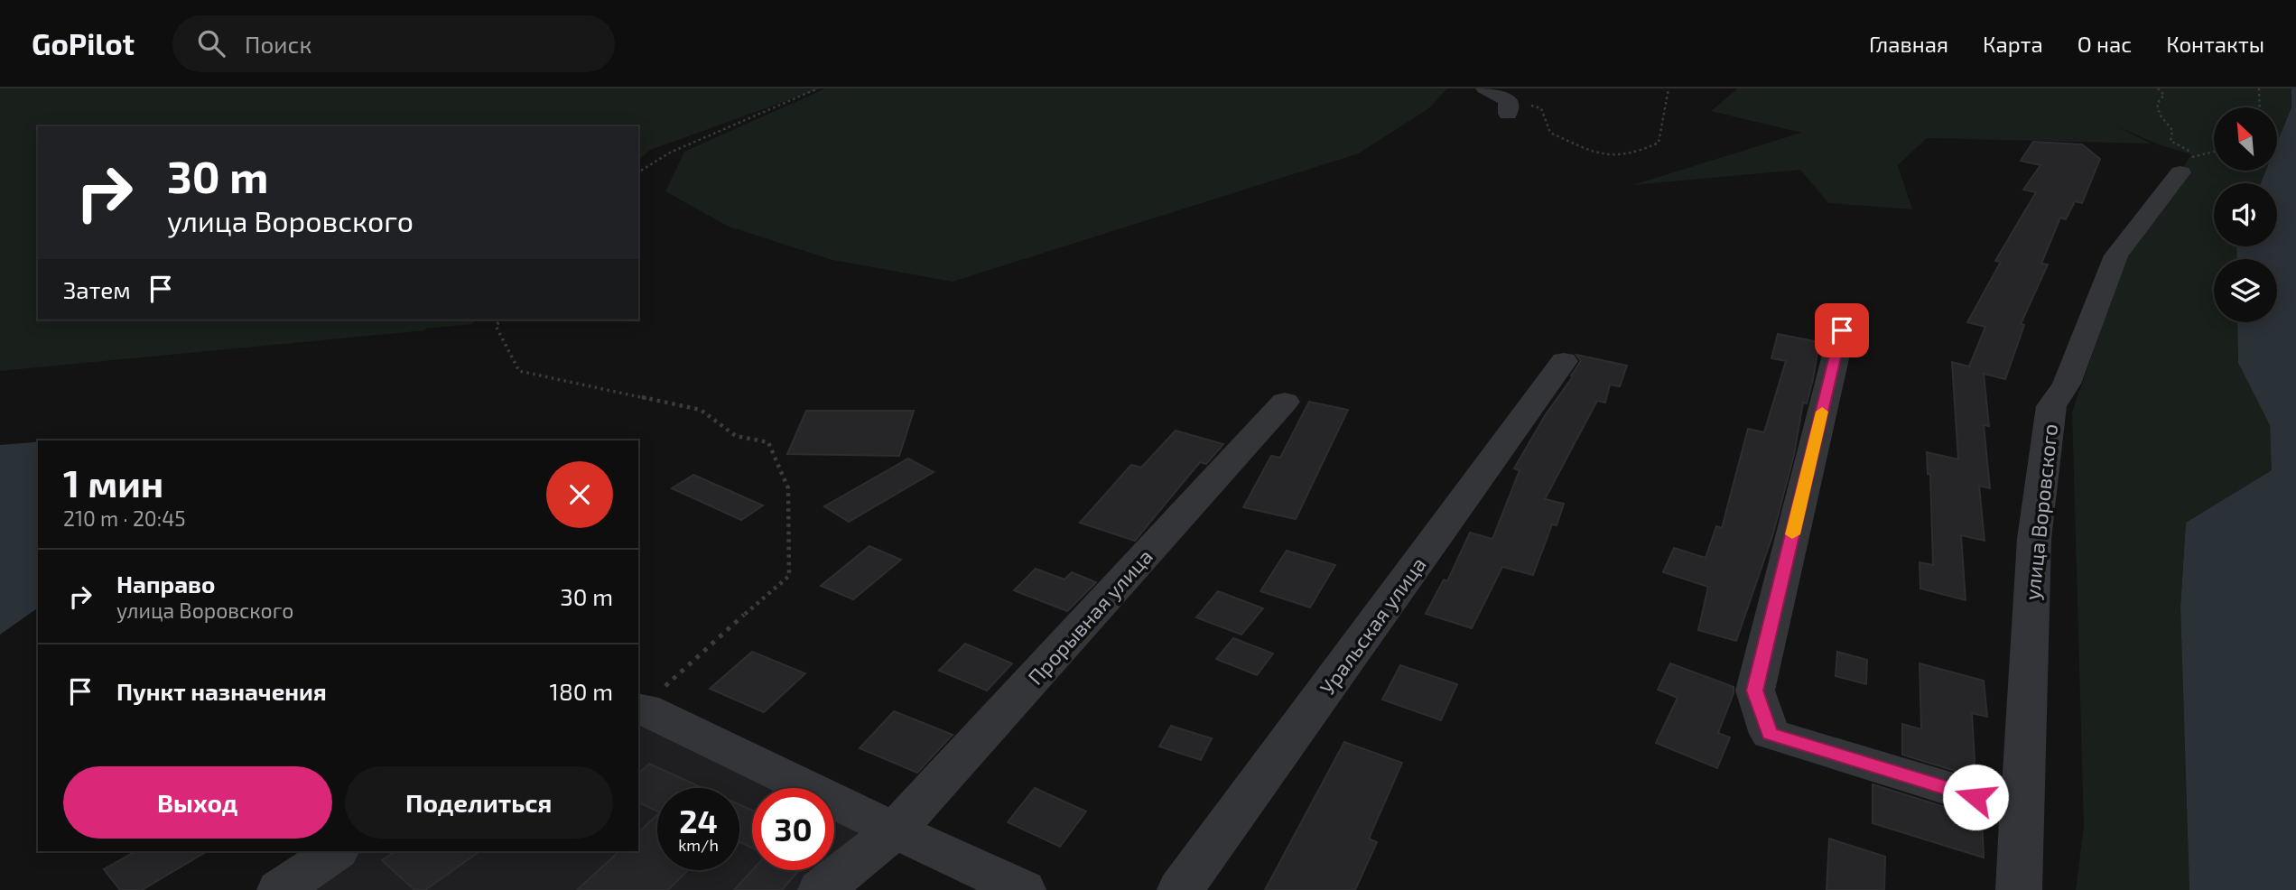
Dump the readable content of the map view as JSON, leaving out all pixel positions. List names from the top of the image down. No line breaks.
{"streets":{"street":["улица Воровского","Прорывная улица","Уральская улица"]},"north":"top left","page":{"header":"GoPilot","search":"Поиск","nav":["Главная","Карта","О нас","Контакты"],"turn":["30 m","улица Воровского"],"then":"Затем","heading":["1 мин","210 m · 20:45"],"list":[{"name":"Направо","note":"улица Воровского","value":"30 m"},{"name":"Пункт назначения","value":"180 m"}],"buttons":["Выход","Поделиться"],"speed":"24 km/h","limit":"30"}}
